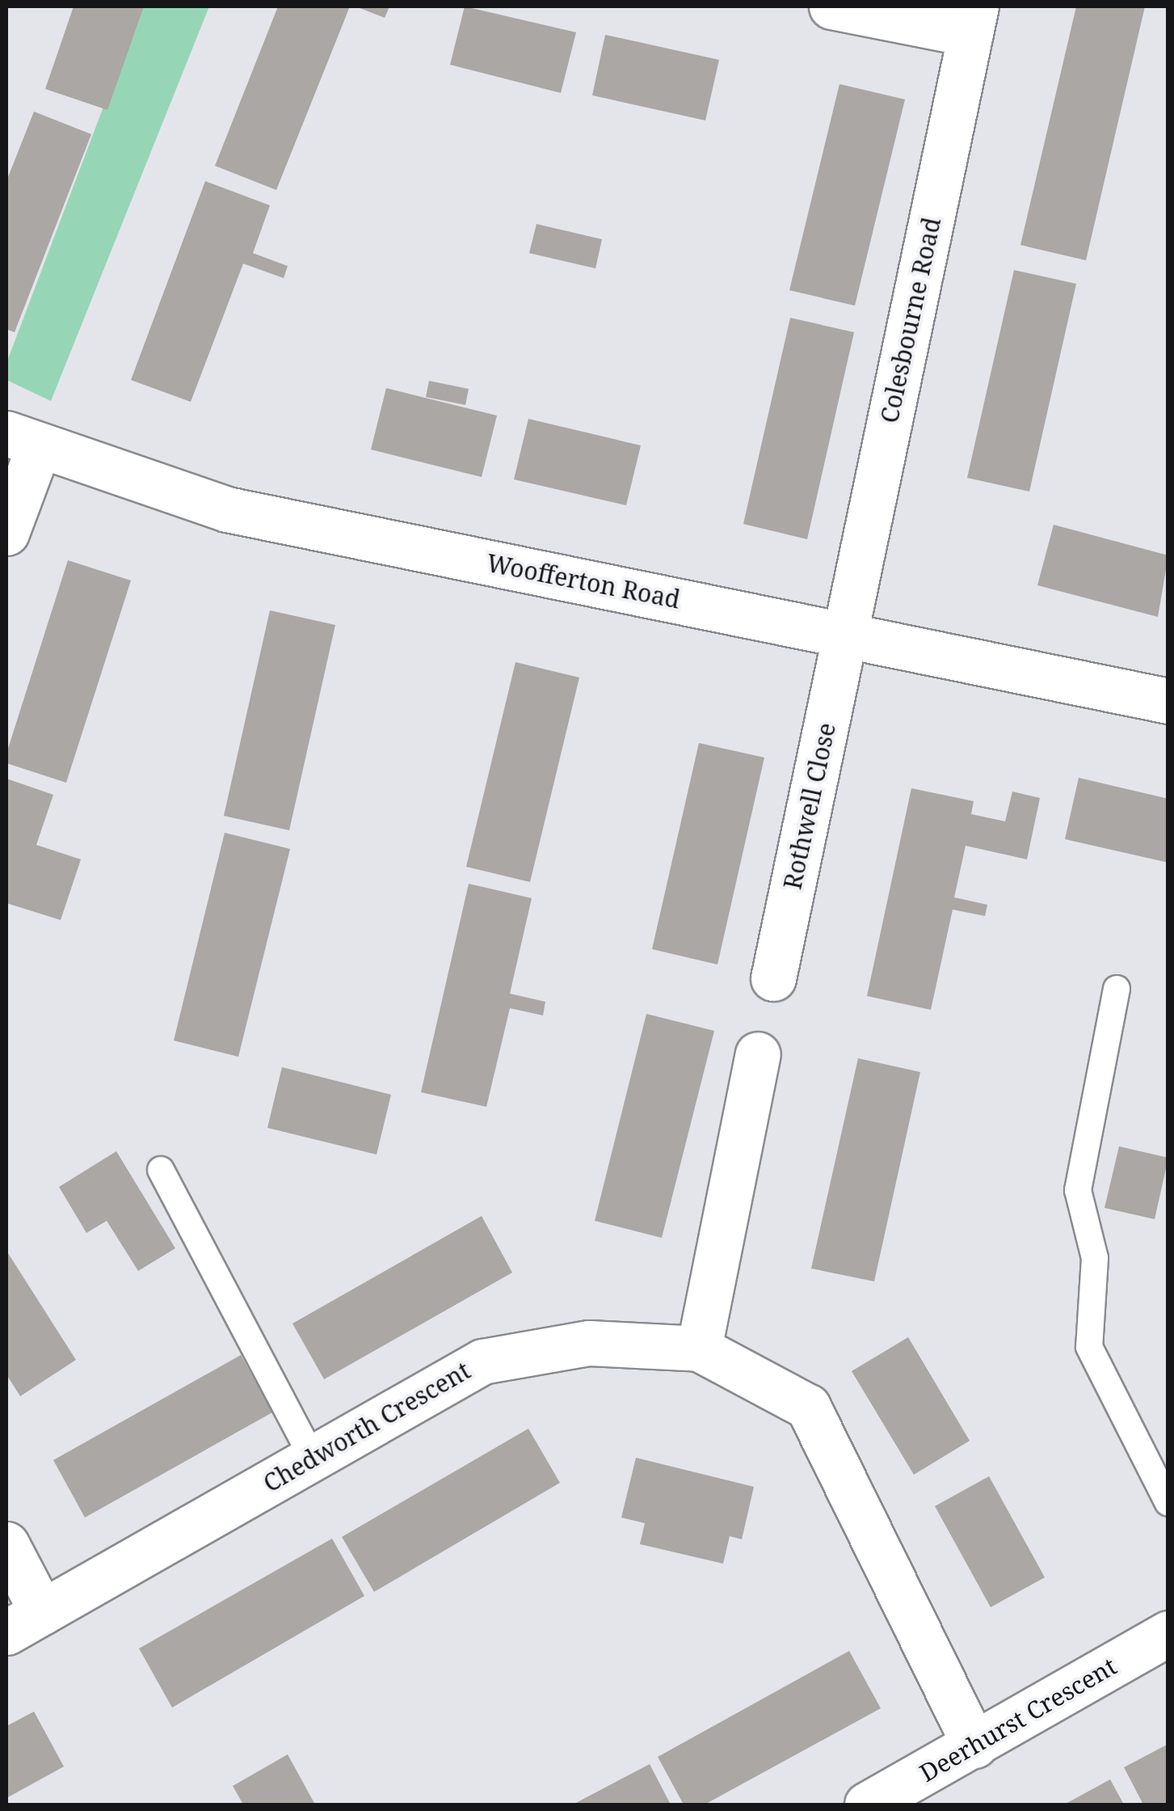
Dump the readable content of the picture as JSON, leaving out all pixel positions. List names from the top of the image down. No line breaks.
{"streets":{"street":["Colesbourne Road","Woofferton Road","Rothwell Close","Chedworth Crescent","Deerhurst Crescent"]},"crossings":[["Colesbourne Road","Woofferton Road"],["Colesbourne Road","Rothwell Close"],["Woofferton Road","Rothwell Close"],["Chedworth Crescent","Deerhurst Crescent"]]}
